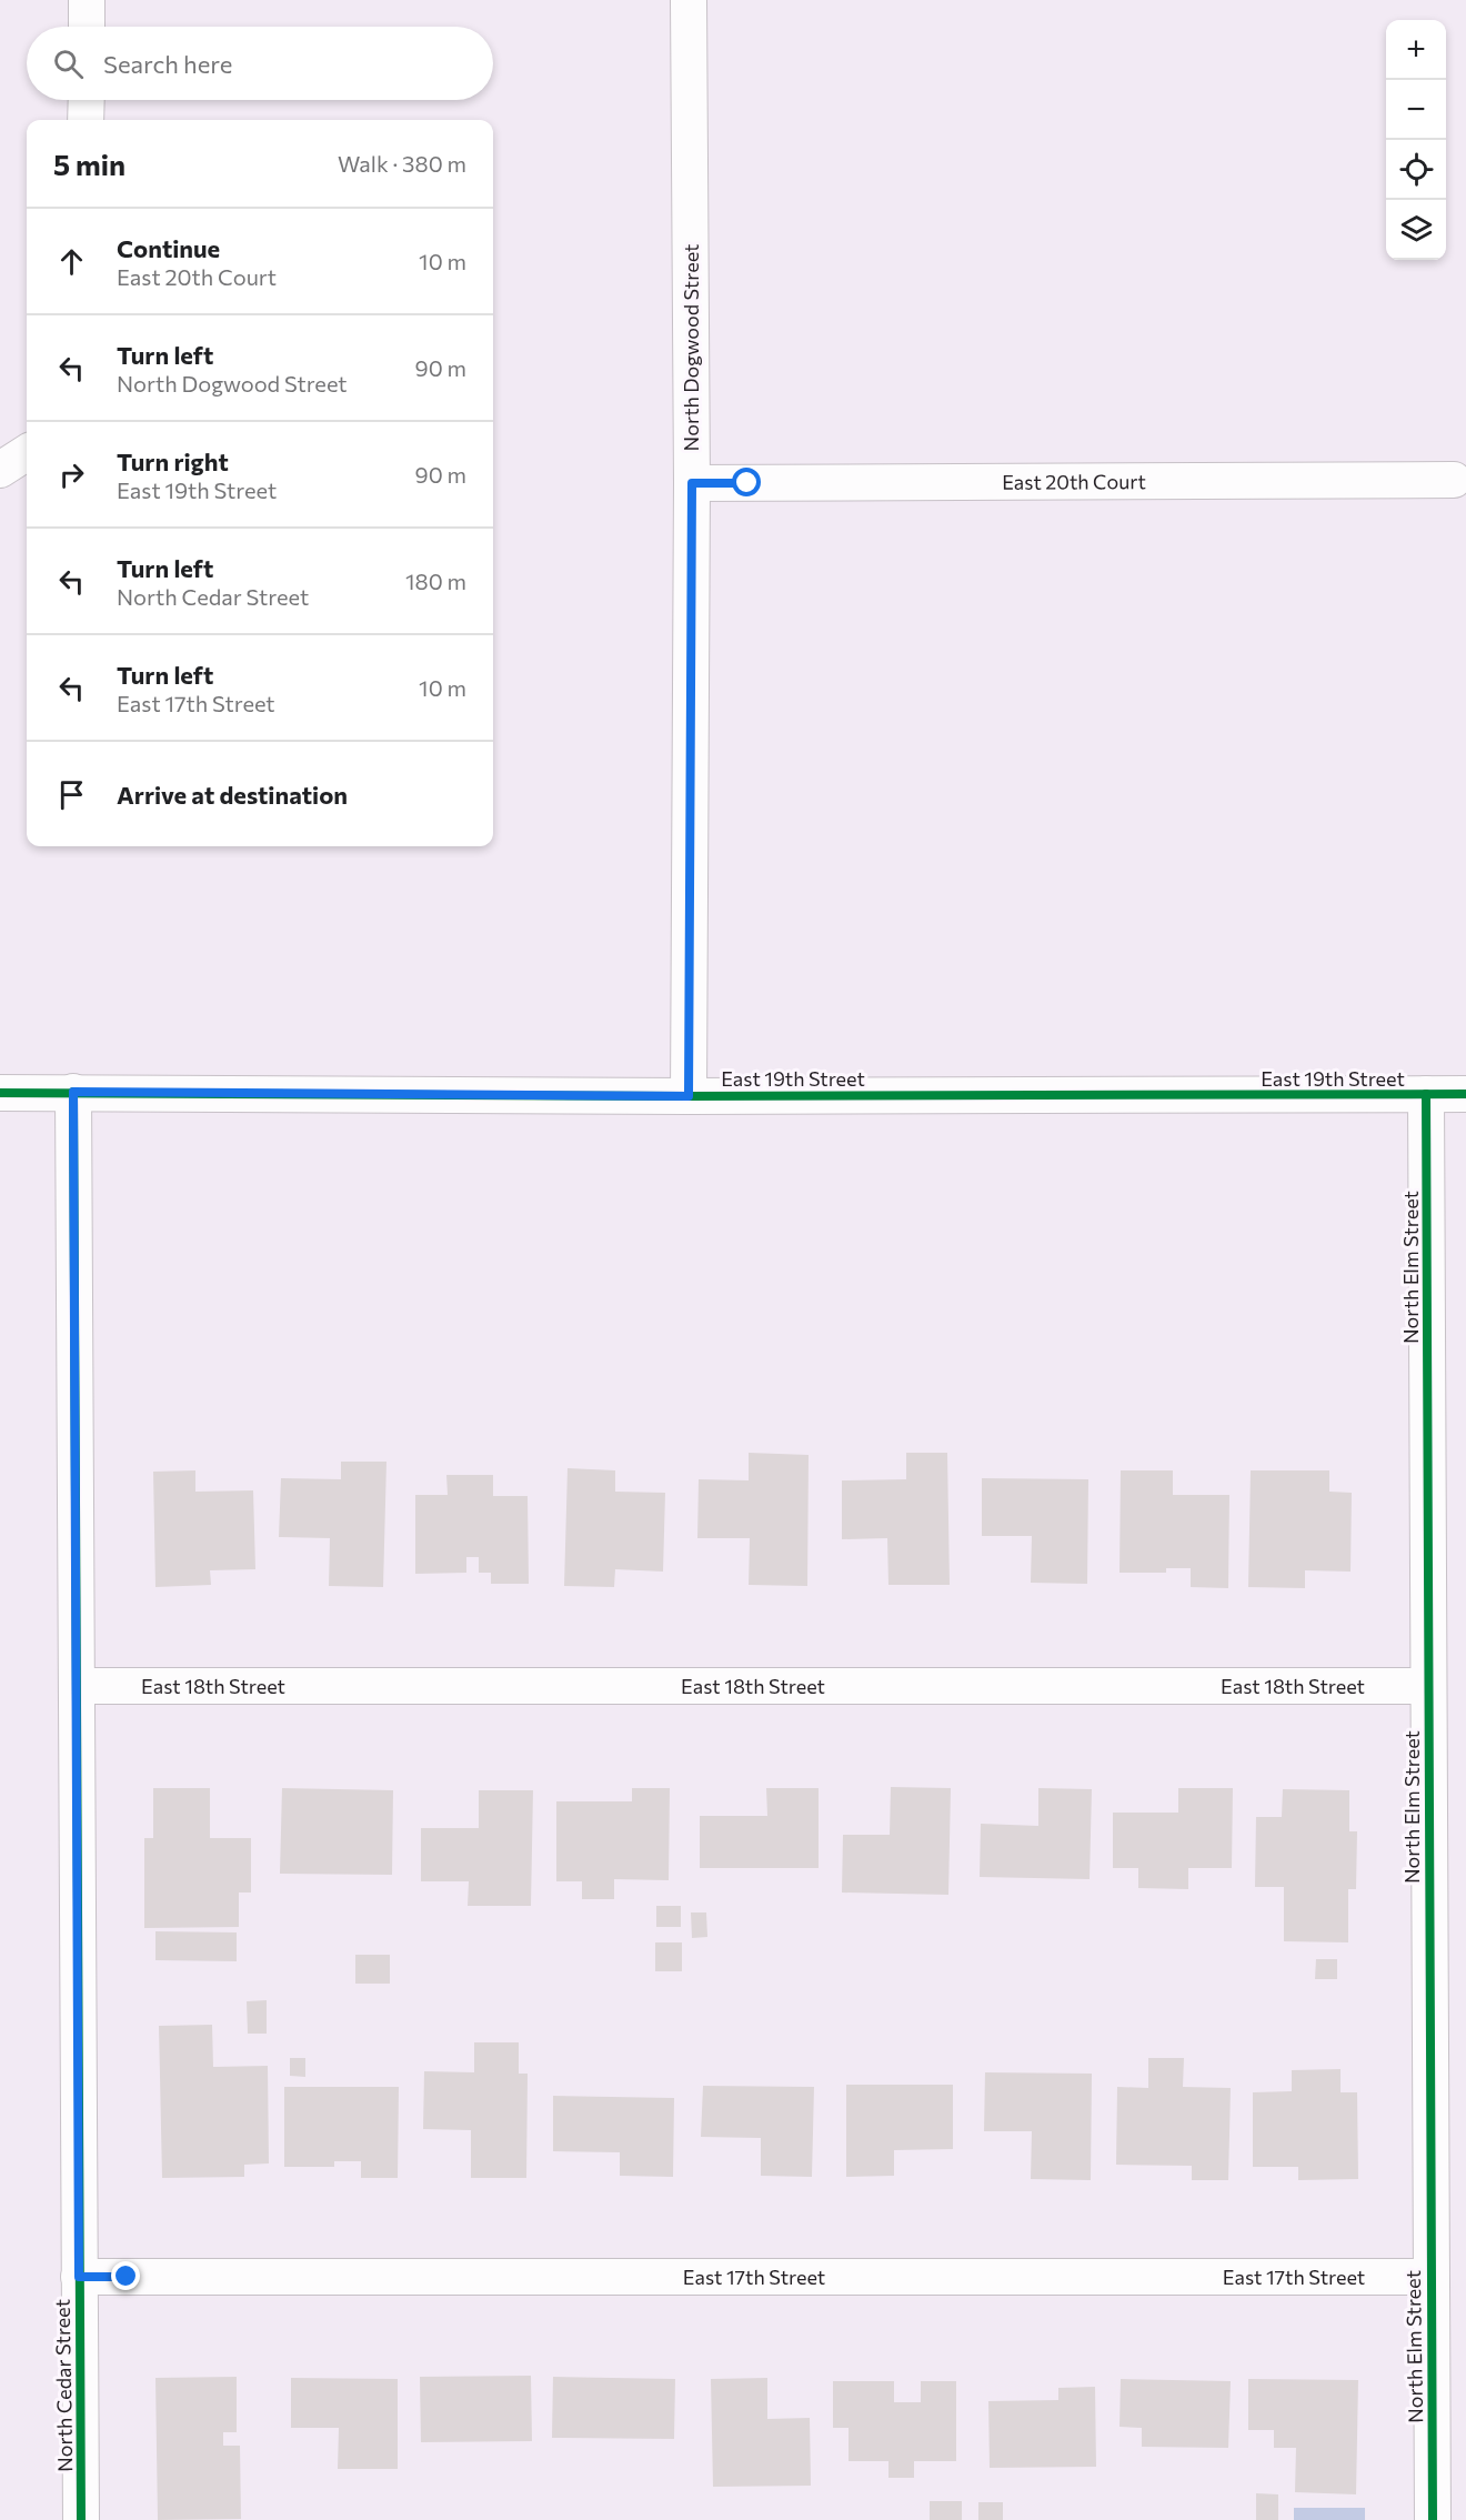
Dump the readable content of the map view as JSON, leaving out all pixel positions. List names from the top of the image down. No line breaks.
{"streets":{"street":["North Dogwood Street","East 20th Court","East 19th Street","North Elm Street","East 18th Street","East 17th Street","North Cedar Street"]},"crossings":[["North Dogwood Street","East 20th Court"],["North Dogwood Street","East 19th Street"],["East 19th Street","North Elm Street"],["East 19th Street","North Cedar Street"],["North Elm Street","East 18th Street"],["North Elm Street","East 17th Street"],["East 18th Street","North Cedar Street"],["East 17th Street","North Cedar Street"]],"page":{"map_buttons":["+","−"],"search":"Search here","heading":["5 min","Walk · 380 m"],"list":[["Continue","East 20th Court","10 m"],["Turn left","North Dogwood Street","90 m"],["Turn right","East 19th Street","90 m"],["Turn left","North Cedar Street","180 m"],["Turn left","East 17th Street","10 m"],"Arrive at destination"]}}
